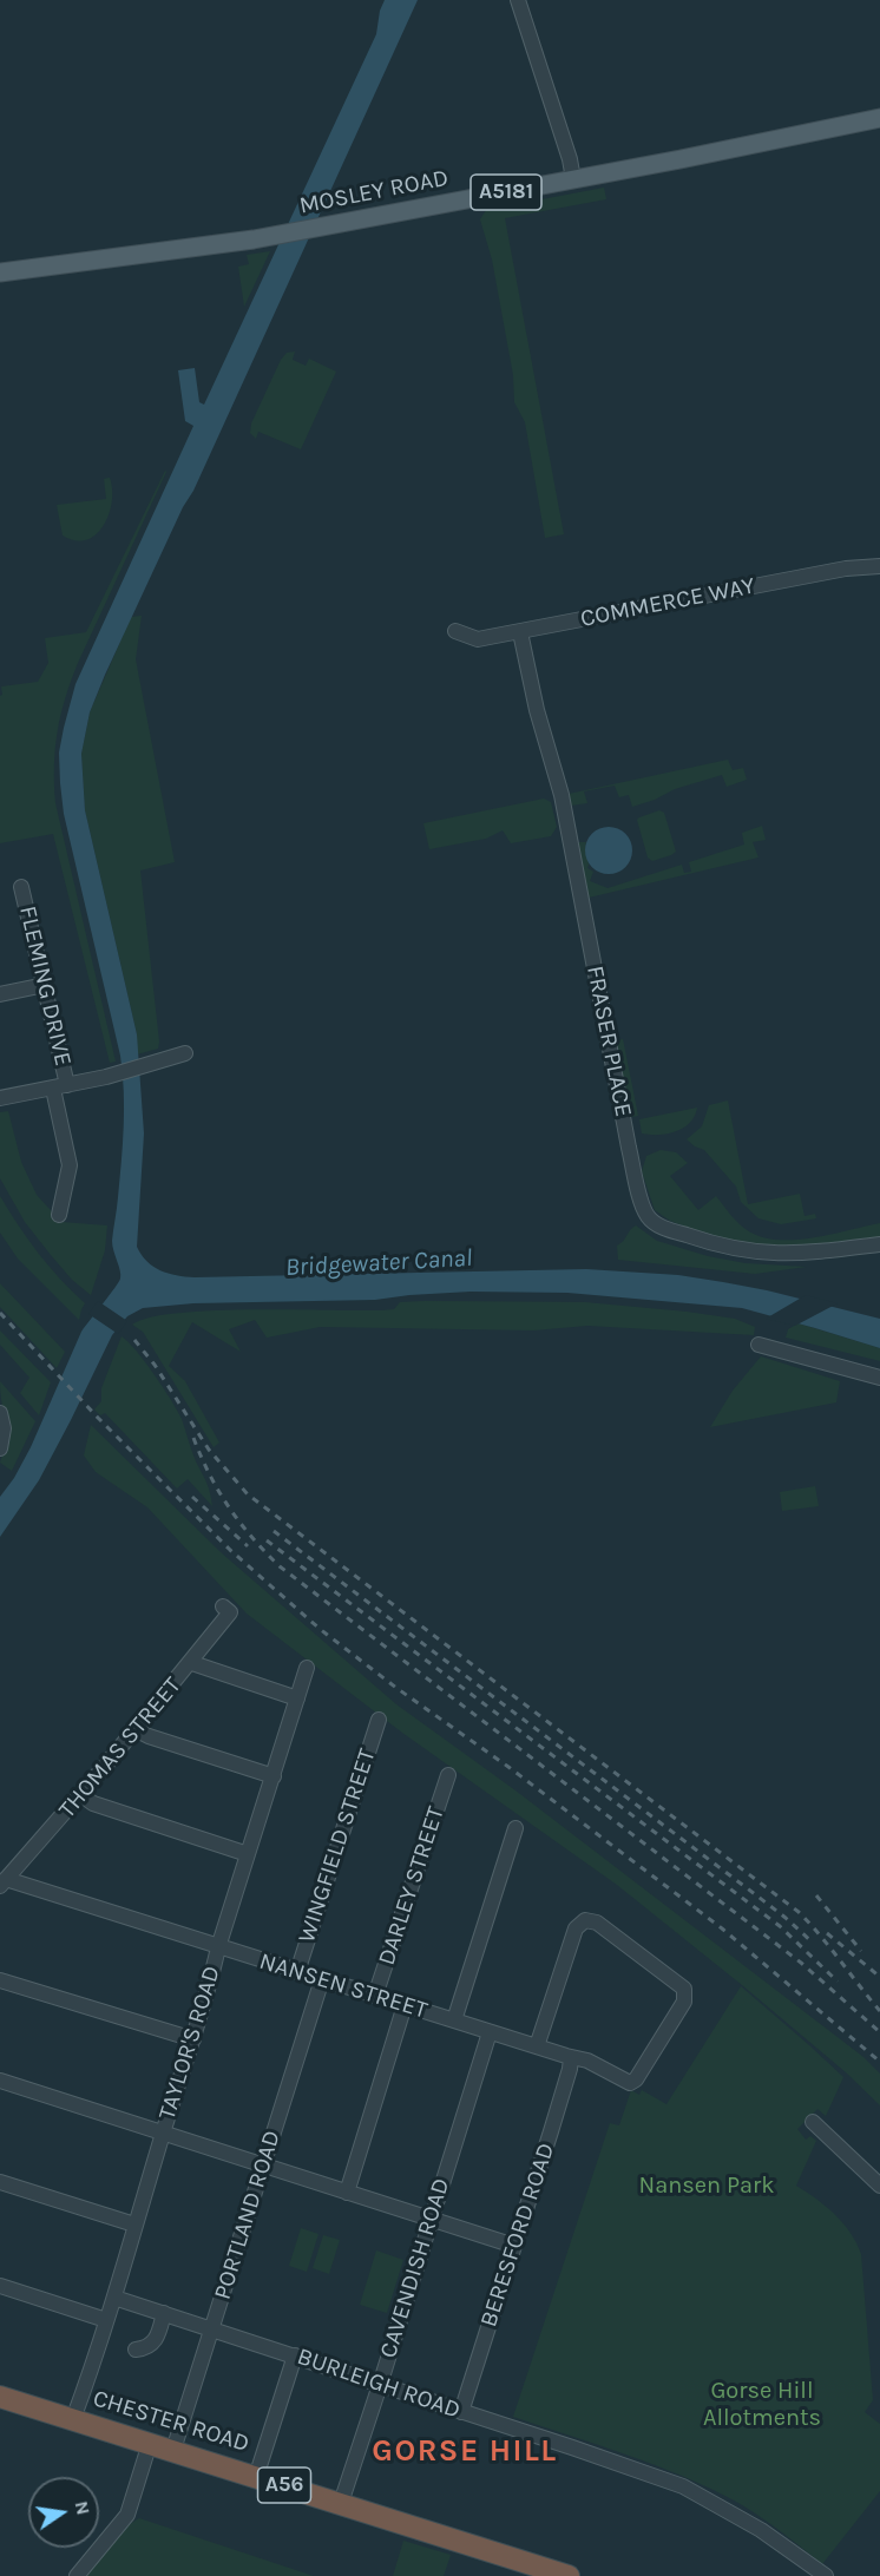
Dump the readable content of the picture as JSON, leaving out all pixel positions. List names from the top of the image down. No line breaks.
{"streets":{"highway":["CHESTER ROAD","A56"],"main road":["MOSLEY ROAD","A5181"],"street":["COMMERCE WAY","FLEMING DRIVE","FRASER PLACE","THOMAS STREET","WINGFIELD STREET","DARLEY STREET","NANSEN STREET","TAYLOR'S ROAD","PORTLAND ROAD","BERESFORD ROAD","CAVENDISH ROAD","BURLEIGH ROAD"]},"crossings":[["COMMERCE WAY","FRASER PLACE"],["THOMAS STREET","NANSEN STREET"],["WINGFIELD STREET","NANSEN STREET"],["DARLEY STREET","NANSEN STREET"],["NANSEN STREET","TAYLOR'S ROAD"],["NANSEN STREET","PORTLAND ROAD"],["NANSEN STREET","BERESFORD ROAD"],["NANSEN STREET","CAVENDISH ROAD"],["TAYLOR'S ROAD","BURLEIGH ROAD"],["TAYLOR'S ROAD","CHESTER ROAD"],["PORTLAND ROAD","BURLEIGH ROAD"],["PORTLAND ROAD","CHESTER ROAD"],["BERESFORD ROAD","BURLEIGH ROAD"],["CAVENDISH ROAD","BURLEIGH ROAD"],["CAVENDISH ROAD","CHESTER ROAD"]],"districts":["GORSE HILL"],"water":["Bridgewater Canal"],"parks":["Nansen Park","Gorse Hill Allotments"],"north":"right"}
